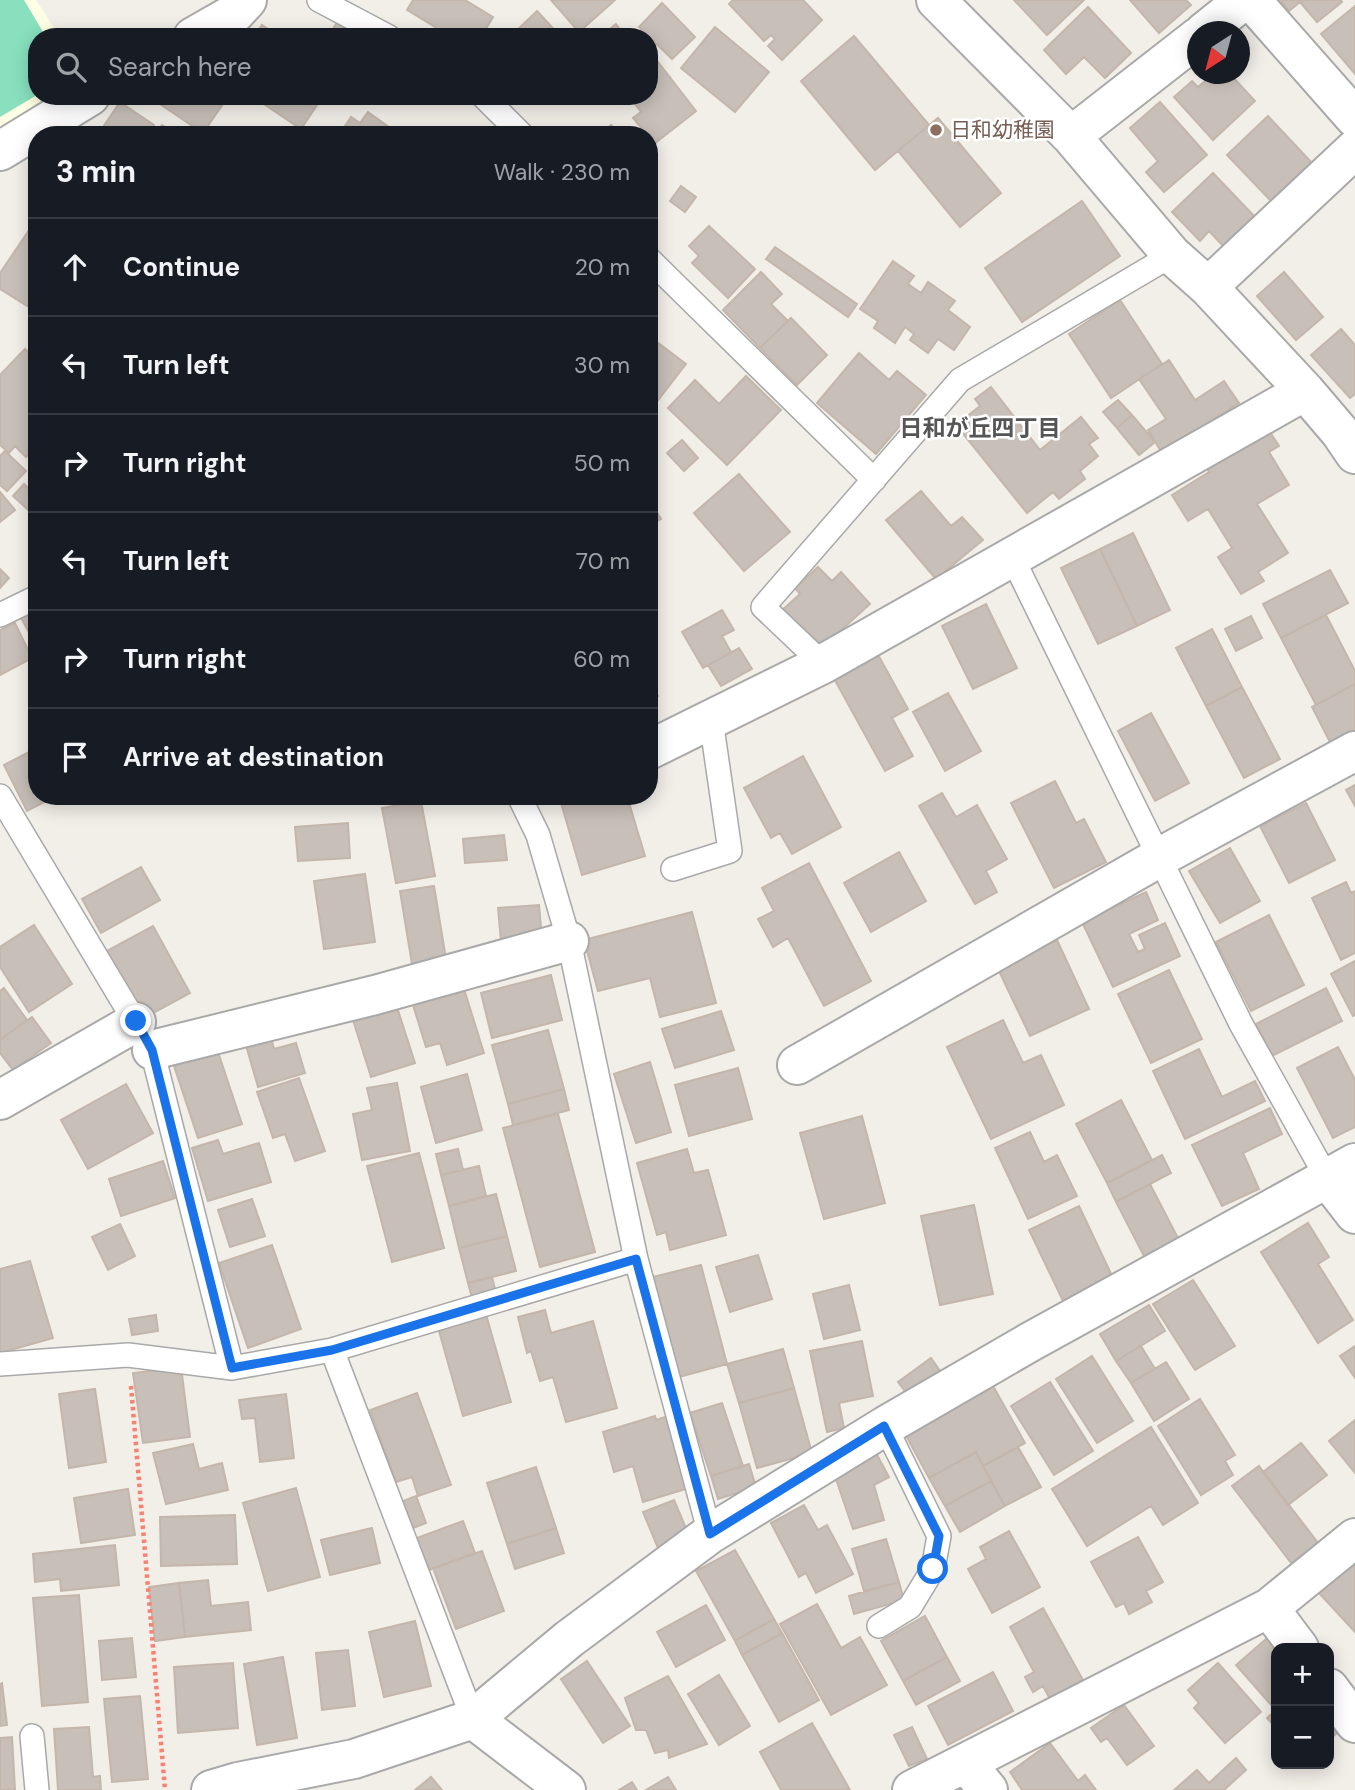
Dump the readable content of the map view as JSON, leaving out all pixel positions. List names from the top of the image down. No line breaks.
{"districts":["日和が丘四丁目"],"places":["日和幼稚園"],"north":"bottom left","page":{"search":"Search here","heading":["3 min","Walk · 230 m"],"list":[["Continue","20 m"],["Turn left","30 m"],["Turn right","50 m"],["Turn left","70 m"],["Turn right","60 m"],"Arrive at destination"],"map_buttons":["+","−"]}}
